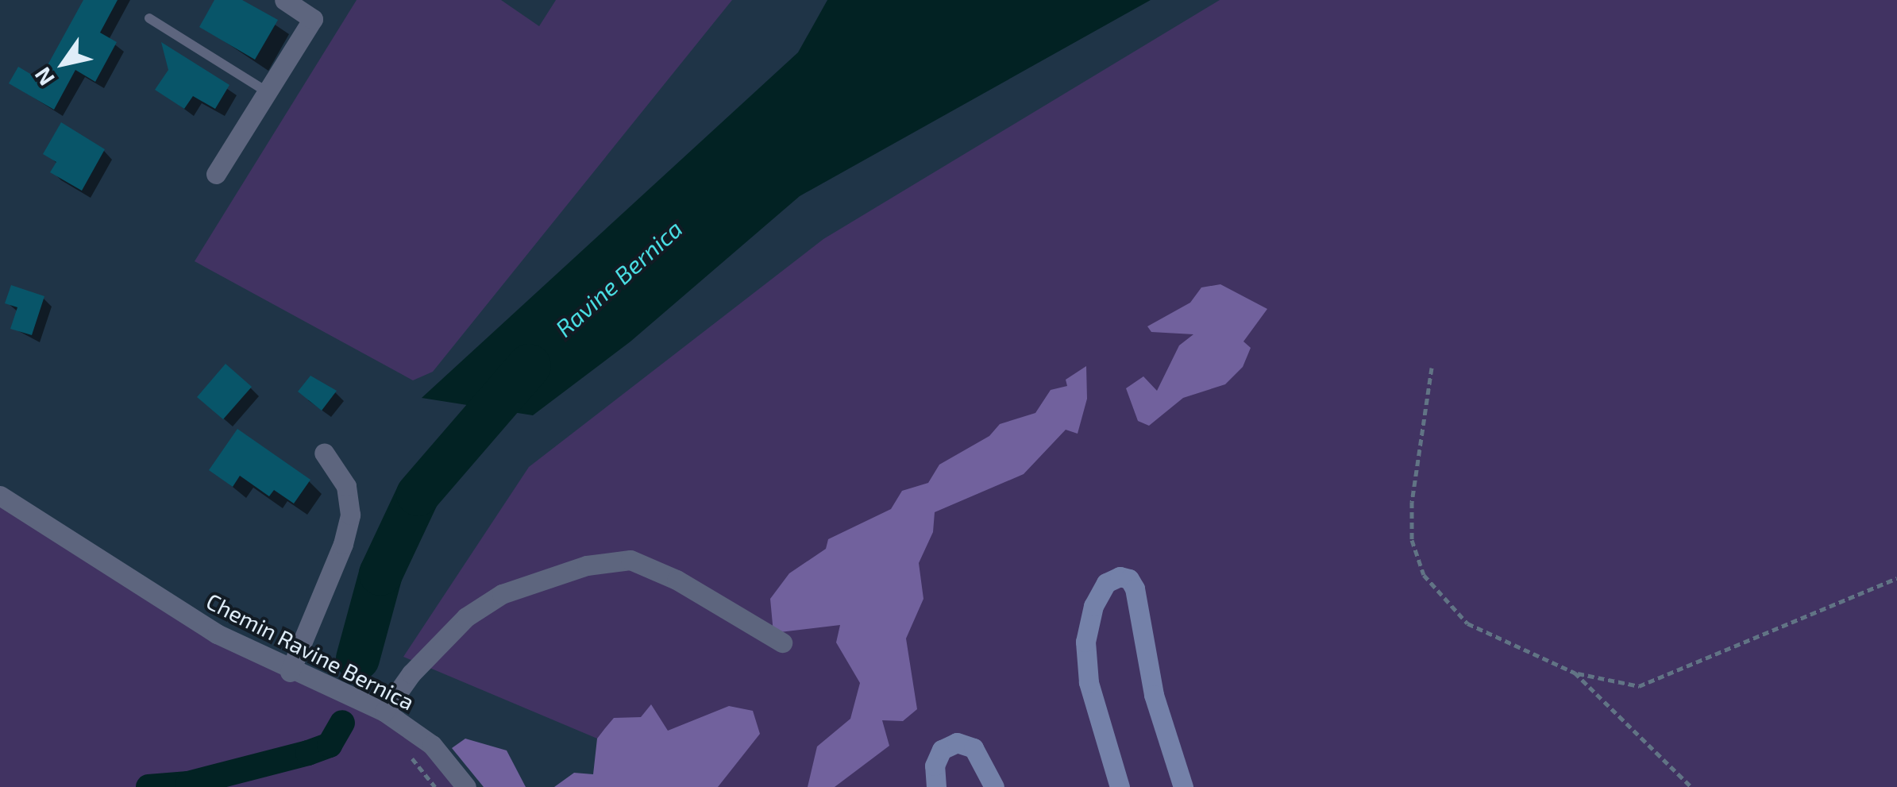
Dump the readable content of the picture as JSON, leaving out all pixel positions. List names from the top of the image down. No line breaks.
{"streets":{"street":["Chemin Ravine Bernica"]},"water":["Ravine Bernica"],"north":"bottom left"}
